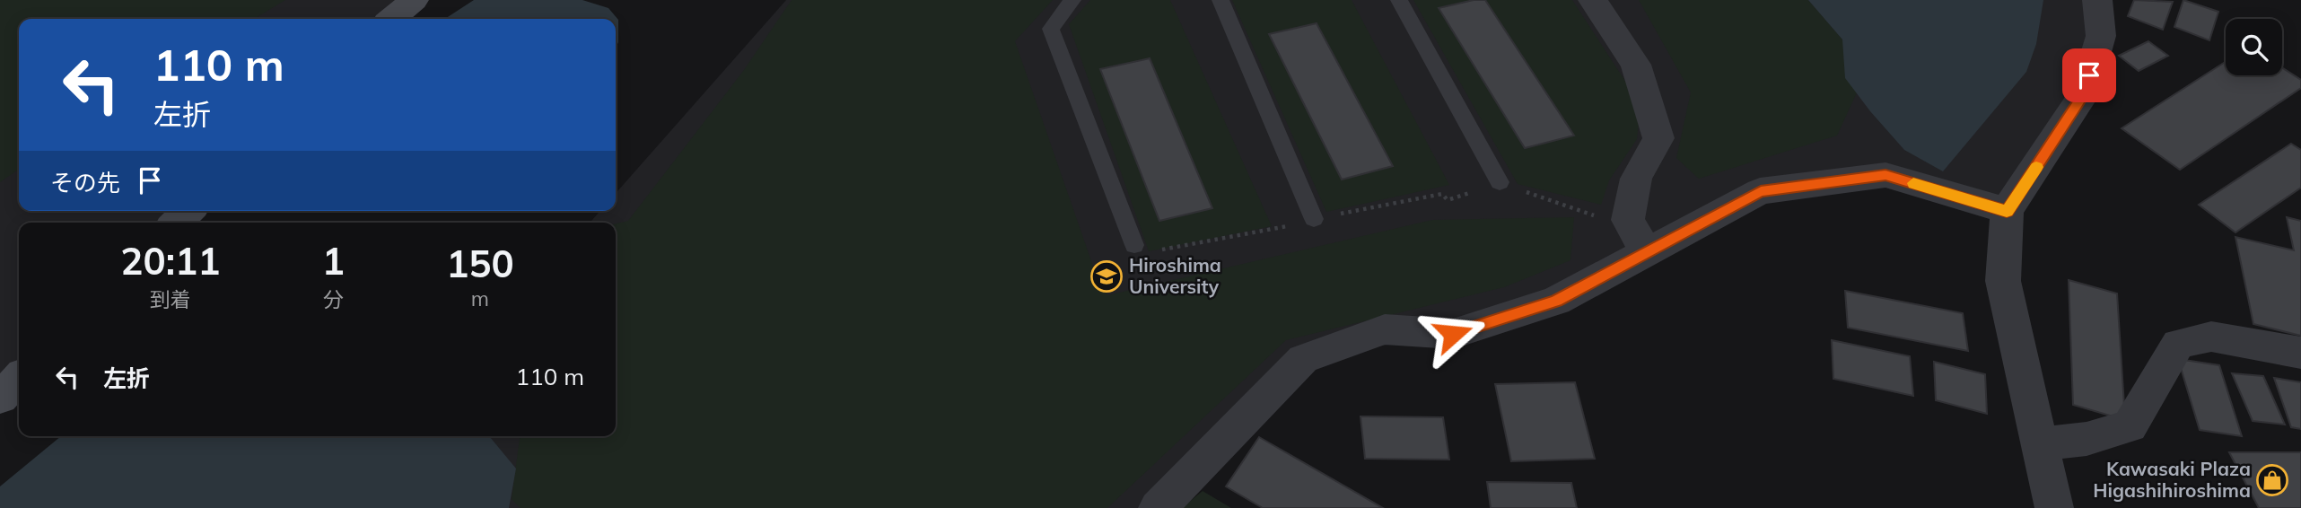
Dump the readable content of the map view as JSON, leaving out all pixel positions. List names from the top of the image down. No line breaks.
{"places":{"school or university":["Hiroshima University"],"shop":["Kawasaki Plaza Higashihiroshima"]},"page":{"turn":["110 m","左折"],"then":"その先","eta":["20:11","到着","1","分","150","m"],"list":[{"name":"左折","value":"110 m"}]}}
